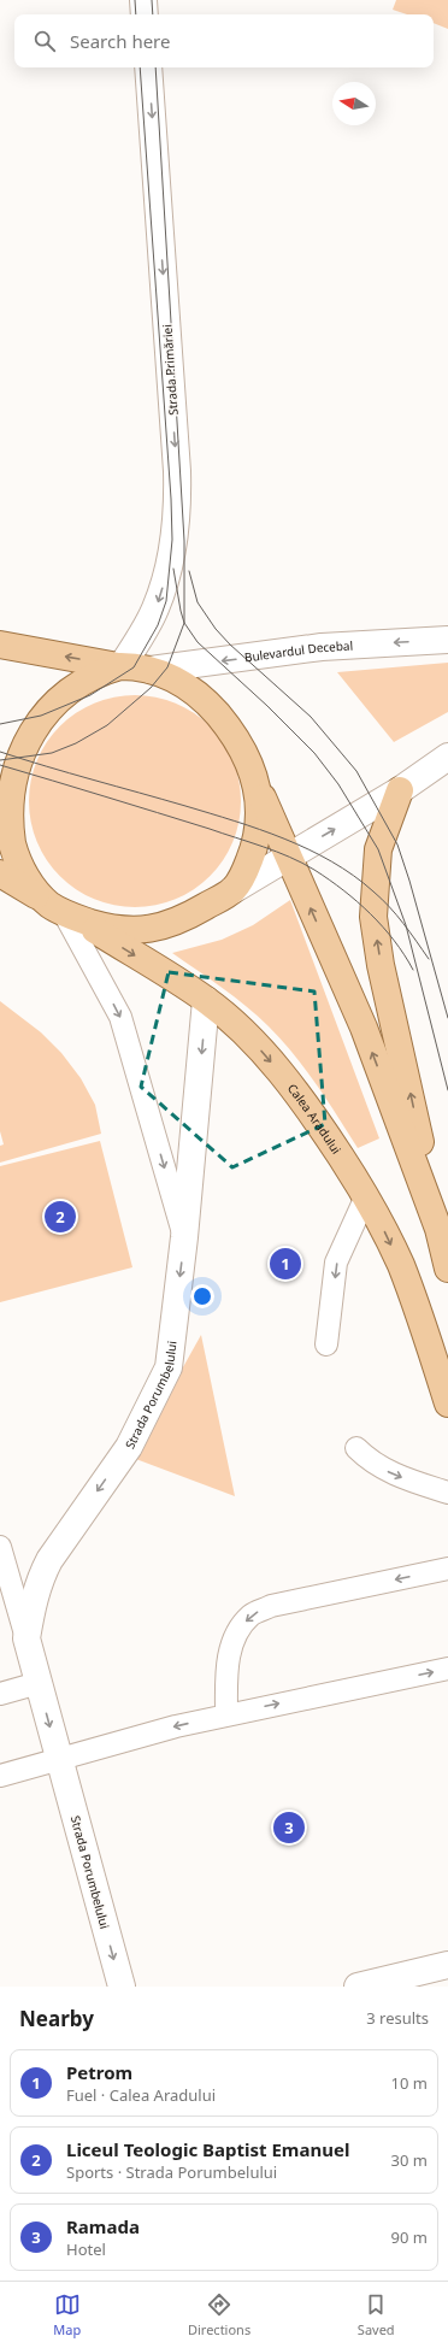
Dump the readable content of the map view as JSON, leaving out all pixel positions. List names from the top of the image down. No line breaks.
{"streets":{"main road":["Calea Aradului"],"street":["Strada Primăriei","Bulevardul Decebal","Strada Porumbelului"]},"crossings":[["Calea Aradului","Strada Porumbelului"]],"one_way":["Strada Primăriei","Strada Porumbelului"],"north":"left","page":{"search":"Search here","pins":["2","1","3"],"heading":["Nearby","3 results"],"list":[{"mark":"1","name":"Petrom","note":"Fuel · Calea Aradului","value":"10 m"},{"mark":"2","name":"Liceul Teologic Baptist Emanuel","note":"Sports · Strada Porumbelului","value":"30 m"},{"mark":"3","name":"Ramada","note":"Hotel","value":"90 m"}],"nav":["Map","Directions","Saved"]}}
